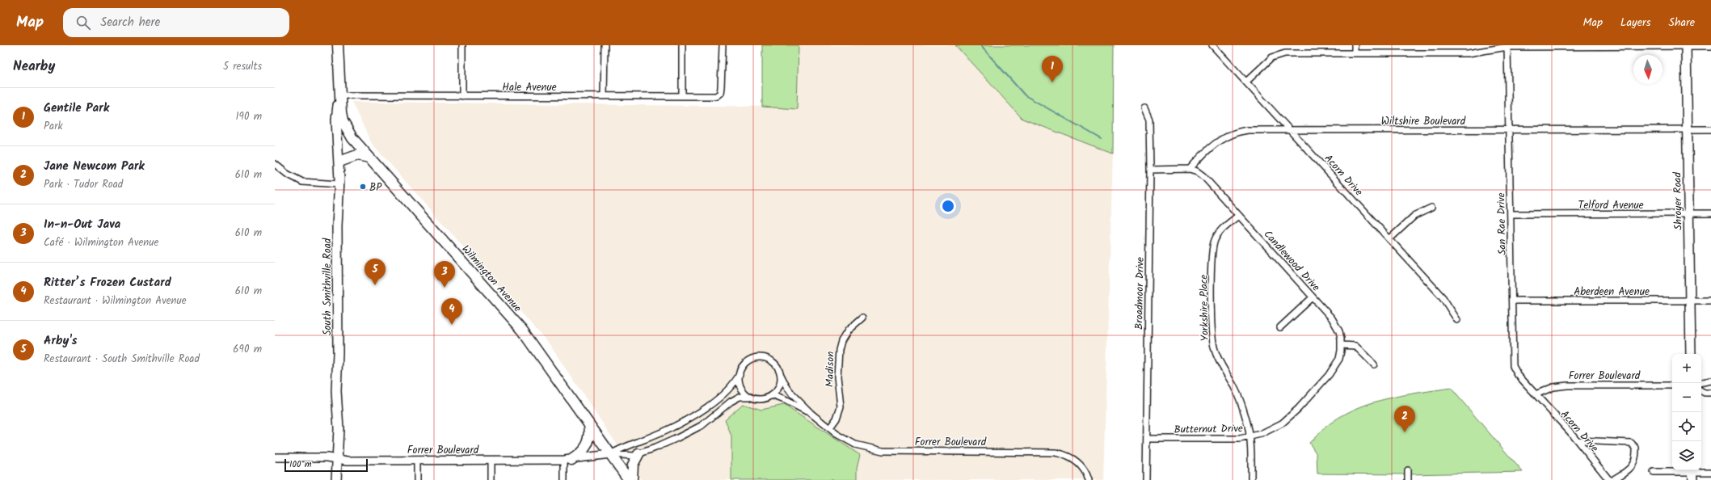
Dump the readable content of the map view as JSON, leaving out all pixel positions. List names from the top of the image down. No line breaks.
{"streets":{"main road":["Shroyer Road","Wilmington Avenue","South Smithville Road"],"street":["Hale Avenue","Wiltshire Boulevard","Acorn Drive","Telford Avenue","San Rae Drive","Candlewood Drive","Aberdeen Avenue","Broadmoor Drive","Yorkshire Place","Madison","Forrer Boulevard","Butternut Drive"]},"crossings":[["Hale Avenue","Wilmington Avenue"],["Hale Avenue","South Smithville Road"],["Wiltshire Boulevard","Acorn Drive"],["Wiltshire Boulevard","Shroyer Road"],["Wiltshire Boulevard","San Rae Drive"],["Wiltshire Boulevard","Candlewood Drive"],["Acorn Drive","San Rae Drive"],["Acorn Drive","Forrer Boulevard"],["Shroyer Road","Telford Avenue"],["Shroyer Road","Aberdeen Avenue"],["Telford Avenue","San Rae Drive"],["San Rae Drive","Aberdeen Avenue"],["San Rae Drive","Forrer Boulevard"],["Candlewood Drive","Yorkshire Place"],["Candlewood Drive","Butternut Drive"],["Wilmington Avenue","South Smithville Road"],["Wilmington Avenue","Forrer Boulevard"],["South Smithville Road","Forrer Boulevard"],["Broadmoor Drive","Butternut Drive"],["Yorkshire Place","Butternut Drive"],["Madison","Forrer Boulevard"]],"places":["BP"],"scale_bar":"100 m","north":"bottom","page":{"header":"Map","search":"Search here","nav":["Map","Layers","Share"],"heading":["Nearby","5 results"],"pins":["1","5","3","4","2"],"list":[{"mark":"1","name":"Gentile Park","note":"Park","value":"190 m"},{"mark":"2","name":"Jane Newcom Park","note":"Park · Tudor Road","value":"610 m"},{"mark":"3","name":"In-n-Out Java","note":"Café · Wilmington Avenue","value":"610 m"},{"mark":"4","name":"Ritter’s Frozen Custard","note":"Restaurant · Wilmington Avenue","value":"610 m"},{"mark":"5","name":"Arby's","note":"Restaurant · South Smithville Road","value":"690 m"}],"map_buttons":["+","−"],"scale":"100 m"}}
